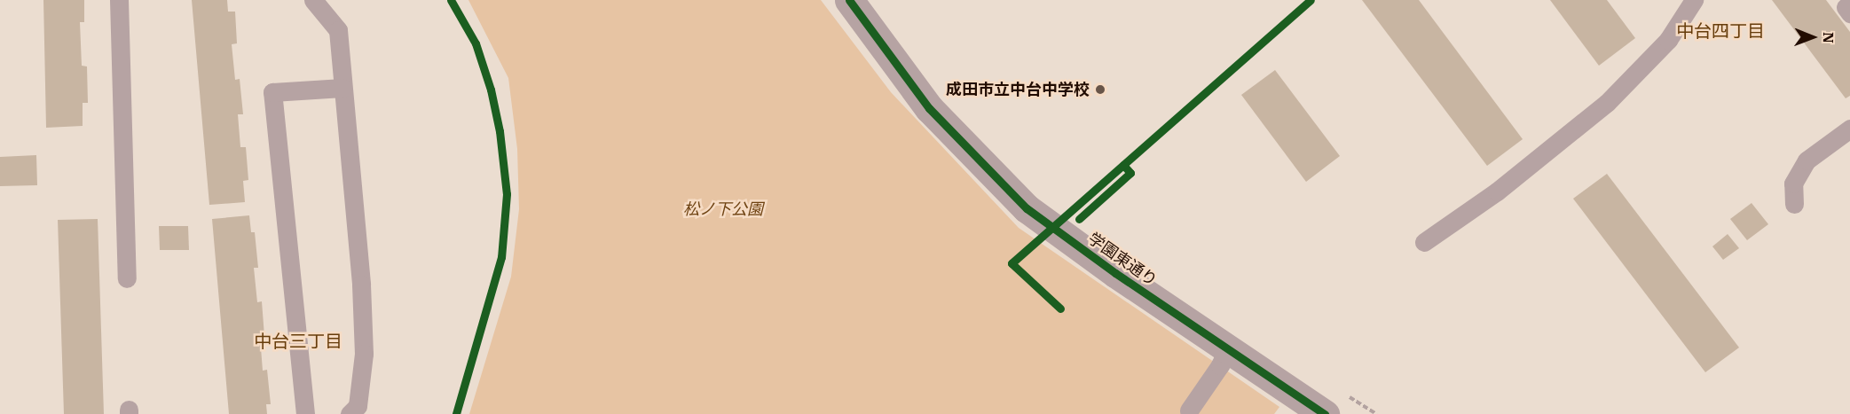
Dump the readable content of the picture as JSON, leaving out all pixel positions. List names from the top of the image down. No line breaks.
{"streets":{"street":["学園東通り"]},"districts":["中台四丁目","中台三丁目"],"parks":["松ノ下公園"],"places":["成田市立中台中学校"],"north":"right"}
